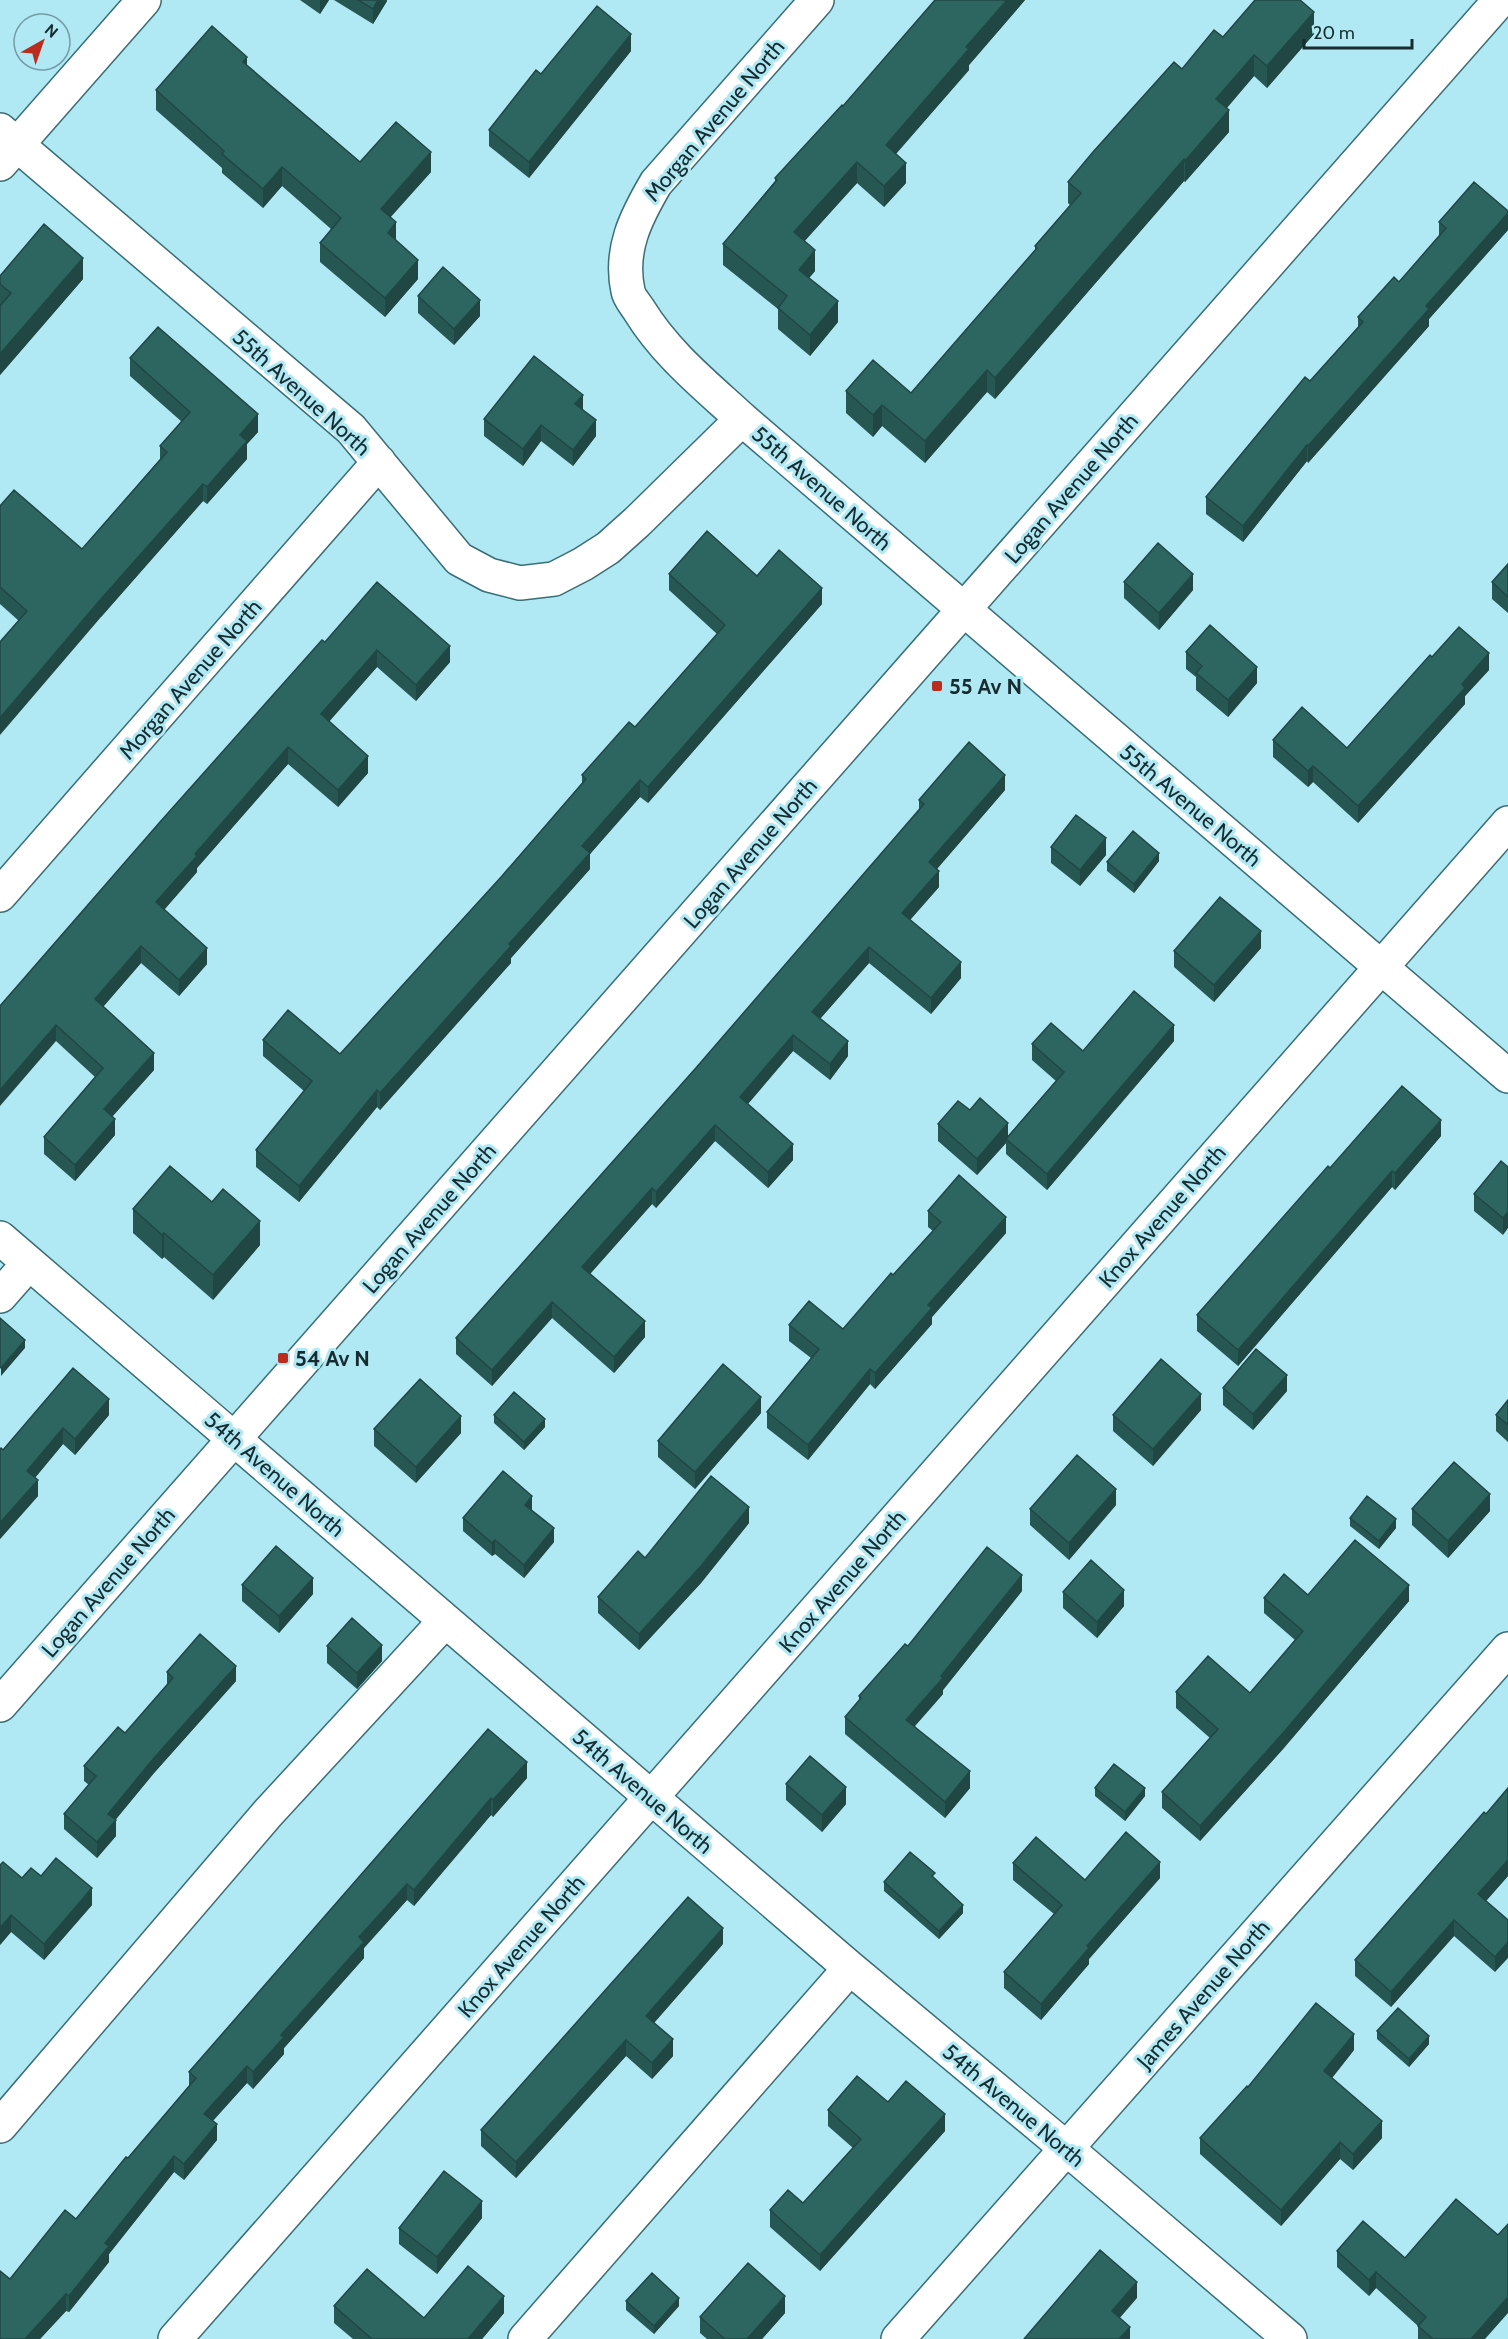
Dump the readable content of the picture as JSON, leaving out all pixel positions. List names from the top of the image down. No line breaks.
{"streets":{"street":["Morgan Avenue North","55th Avenue North","Logan Avenue North","Knox Avenue North","54th Avenue North","James Avenue North"]},"crossings":[["Morgan Avenue North","55th Avenue North"],["55th Avenue North","Logan Avenue North"],["55th Avenue North","Knox Avenue North"],["Logan Avenue North","54th Avenue North"],["Knox Avenue North","54th Avenue North"],["54th Avenue North","James Avenue North"]],"places":{"transit":["55 Av N","54 Av N"]},"scale_bar":"20 m","north":"top right"}
